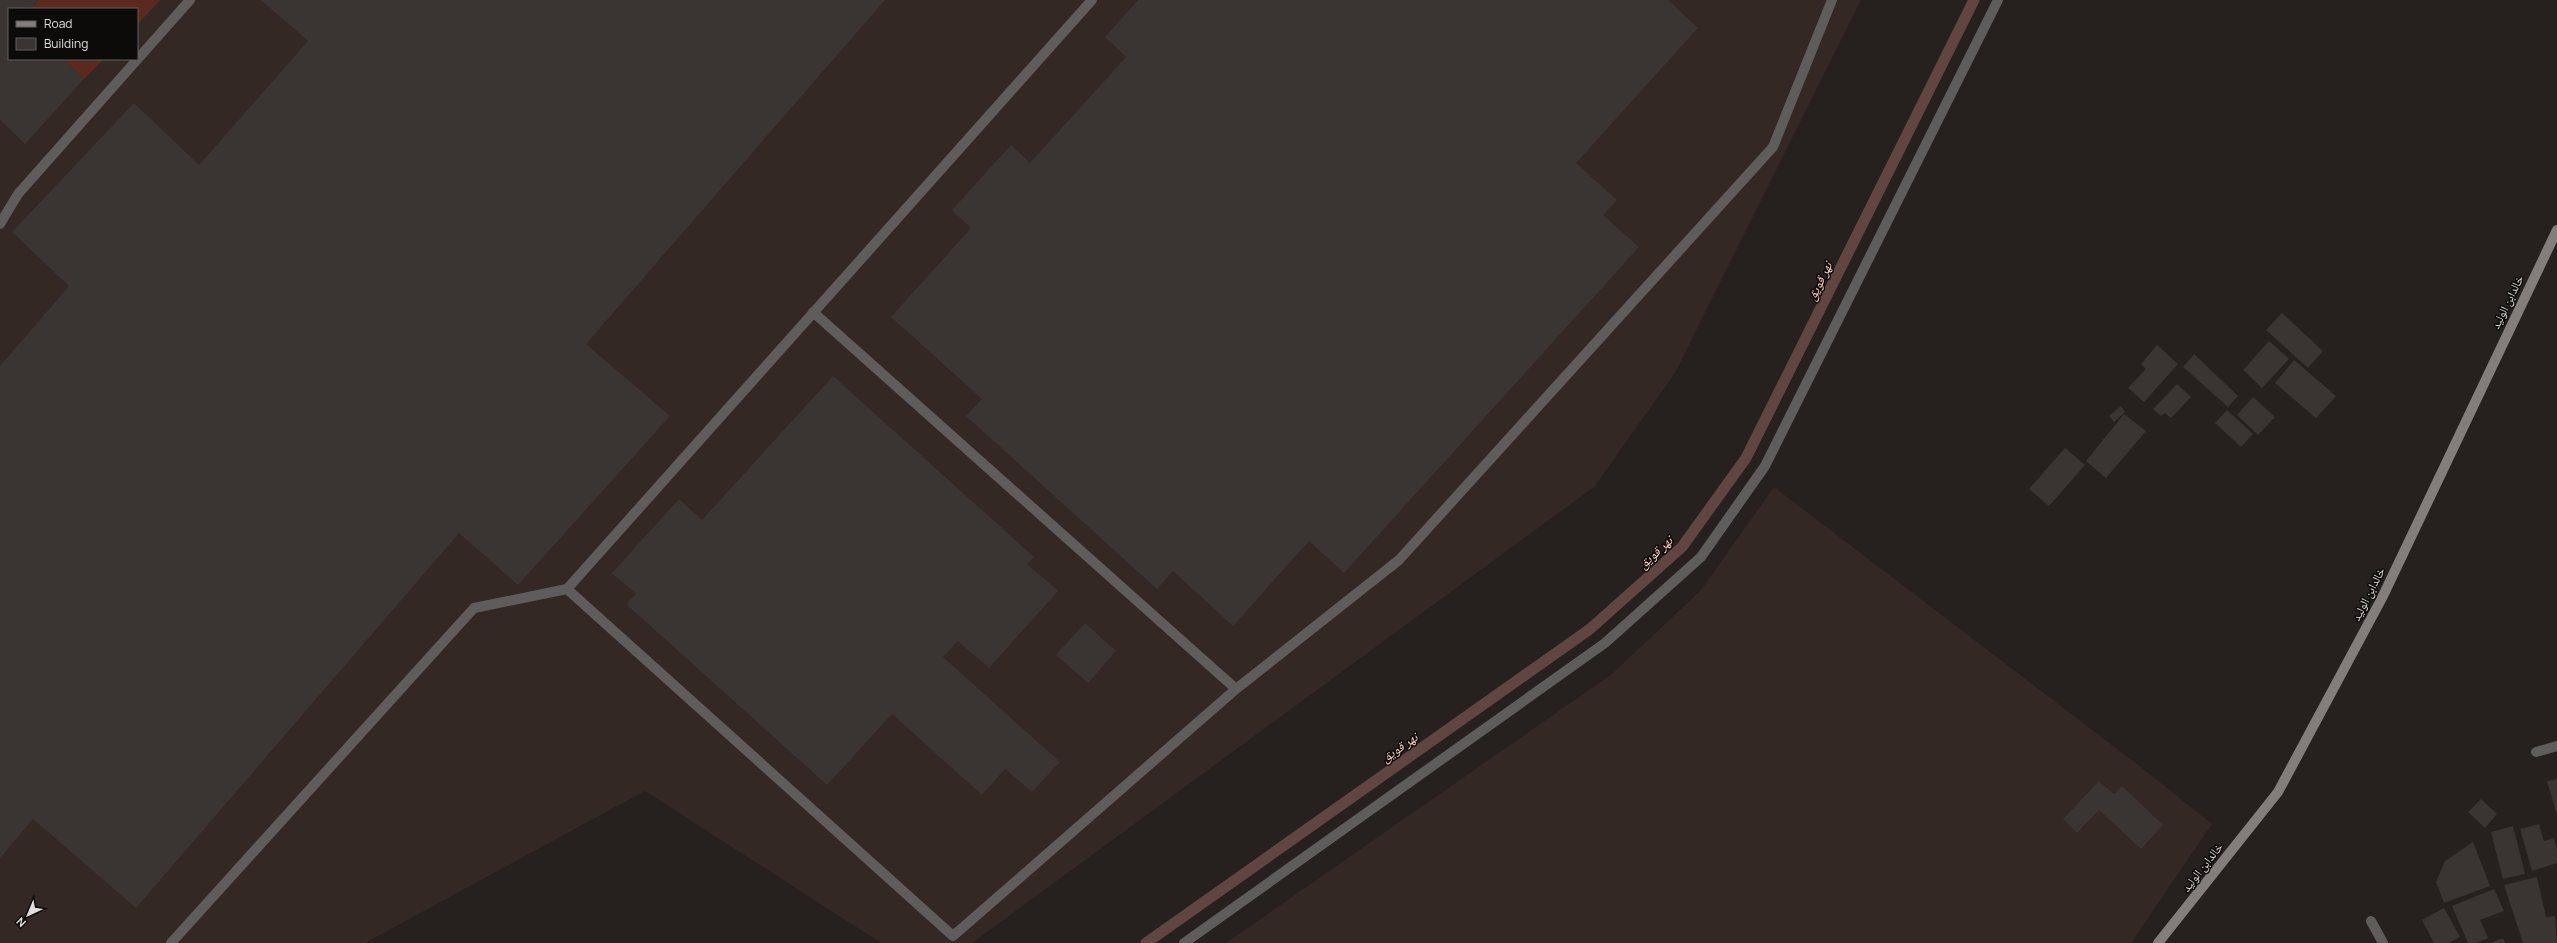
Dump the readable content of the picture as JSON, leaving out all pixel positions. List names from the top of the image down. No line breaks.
{"streets":{"main road":["خالدابن الوليد"]},"water":["نهر قويق"],"legend":["Road","Building"],"north":"bottom left"}
